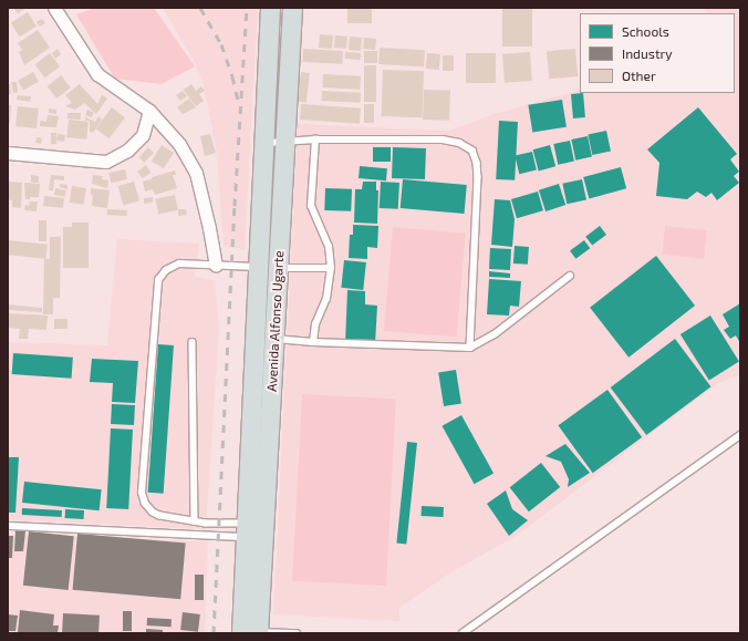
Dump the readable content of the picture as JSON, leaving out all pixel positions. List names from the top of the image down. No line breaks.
{"streets":{"main road":["Avenida Alfonso Ugarte"]},"legend":["Schools","Industry","Other"]}
